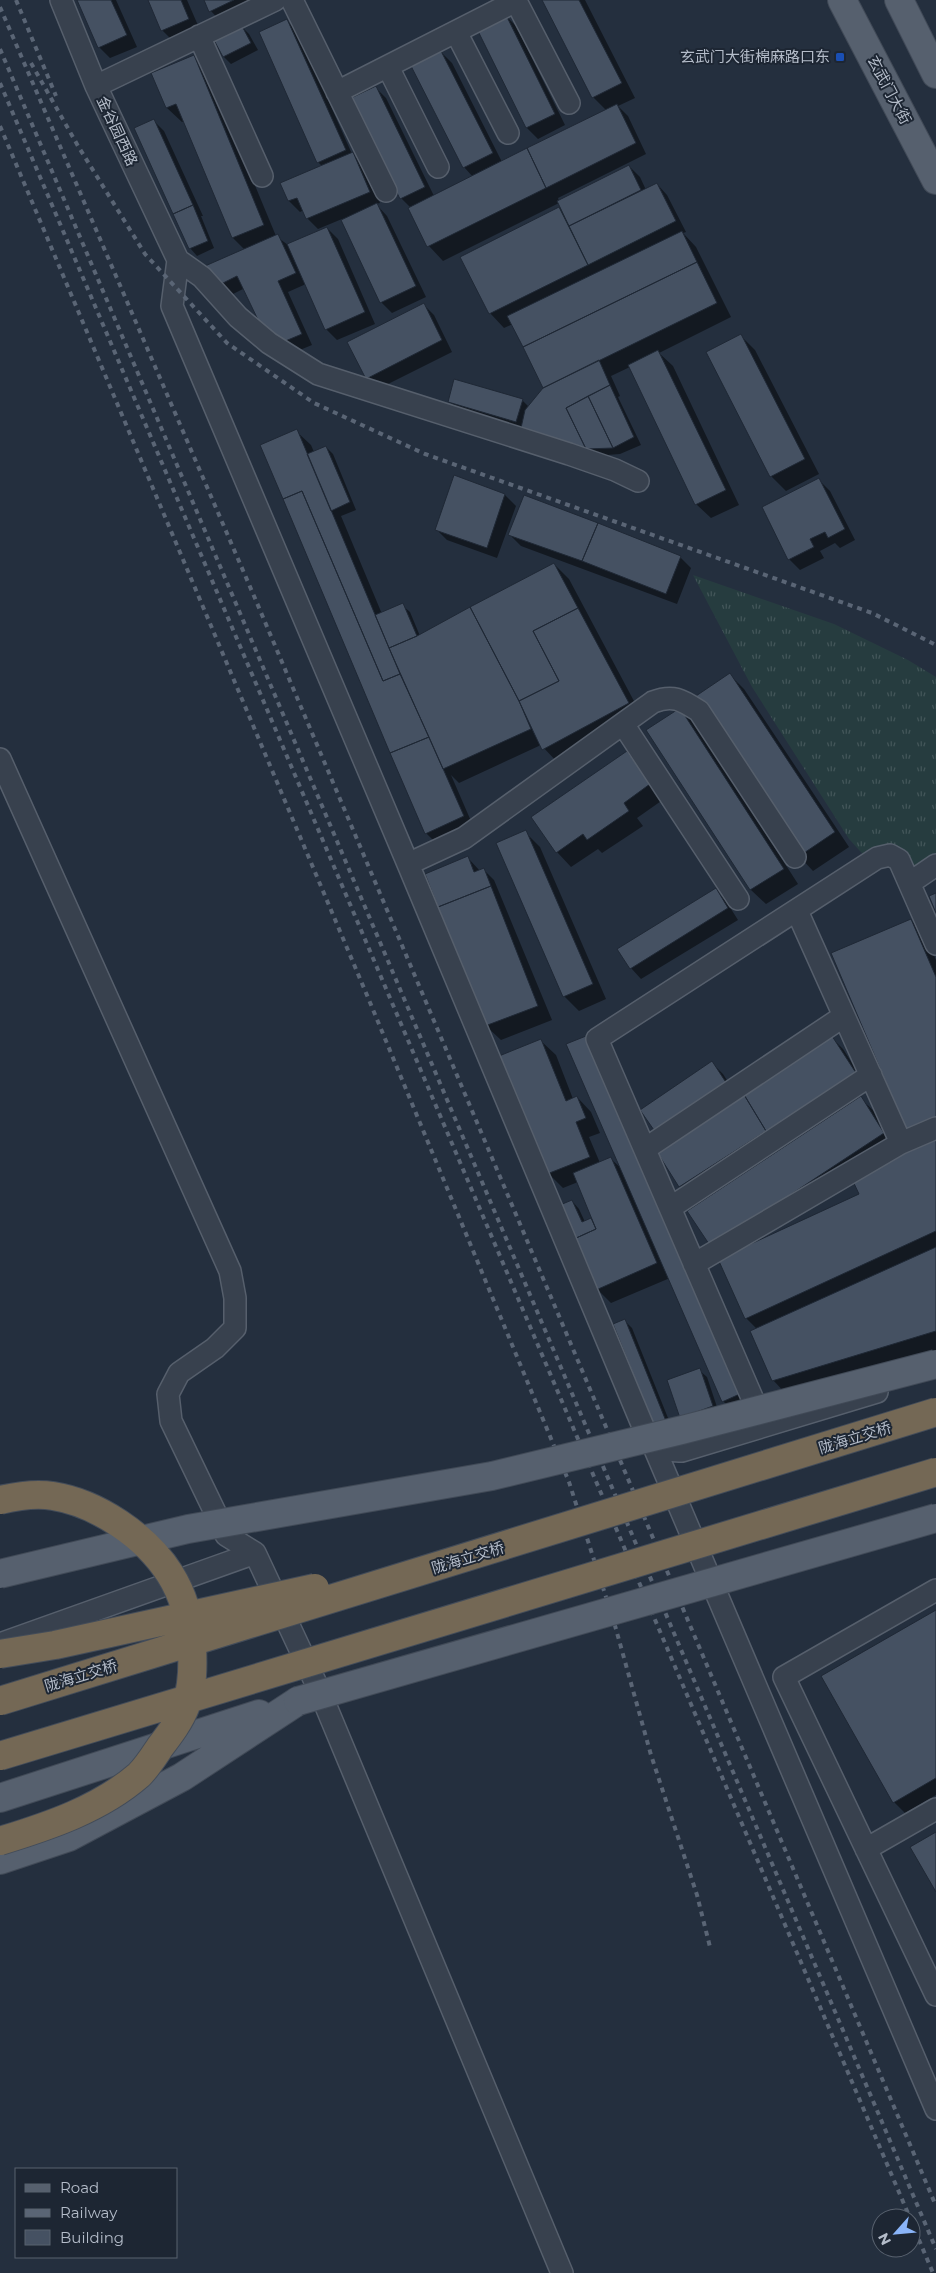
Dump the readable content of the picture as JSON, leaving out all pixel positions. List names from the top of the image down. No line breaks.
{"streets":{"highway":["陇海立交桥"],"main road":["玄武门大街"],"street":["金谷园西路"]},"places":{"transit":["玄武门大街棉麻路口东"]},"legend":["Road","Railway","Building"],"north":"bottom left"}
